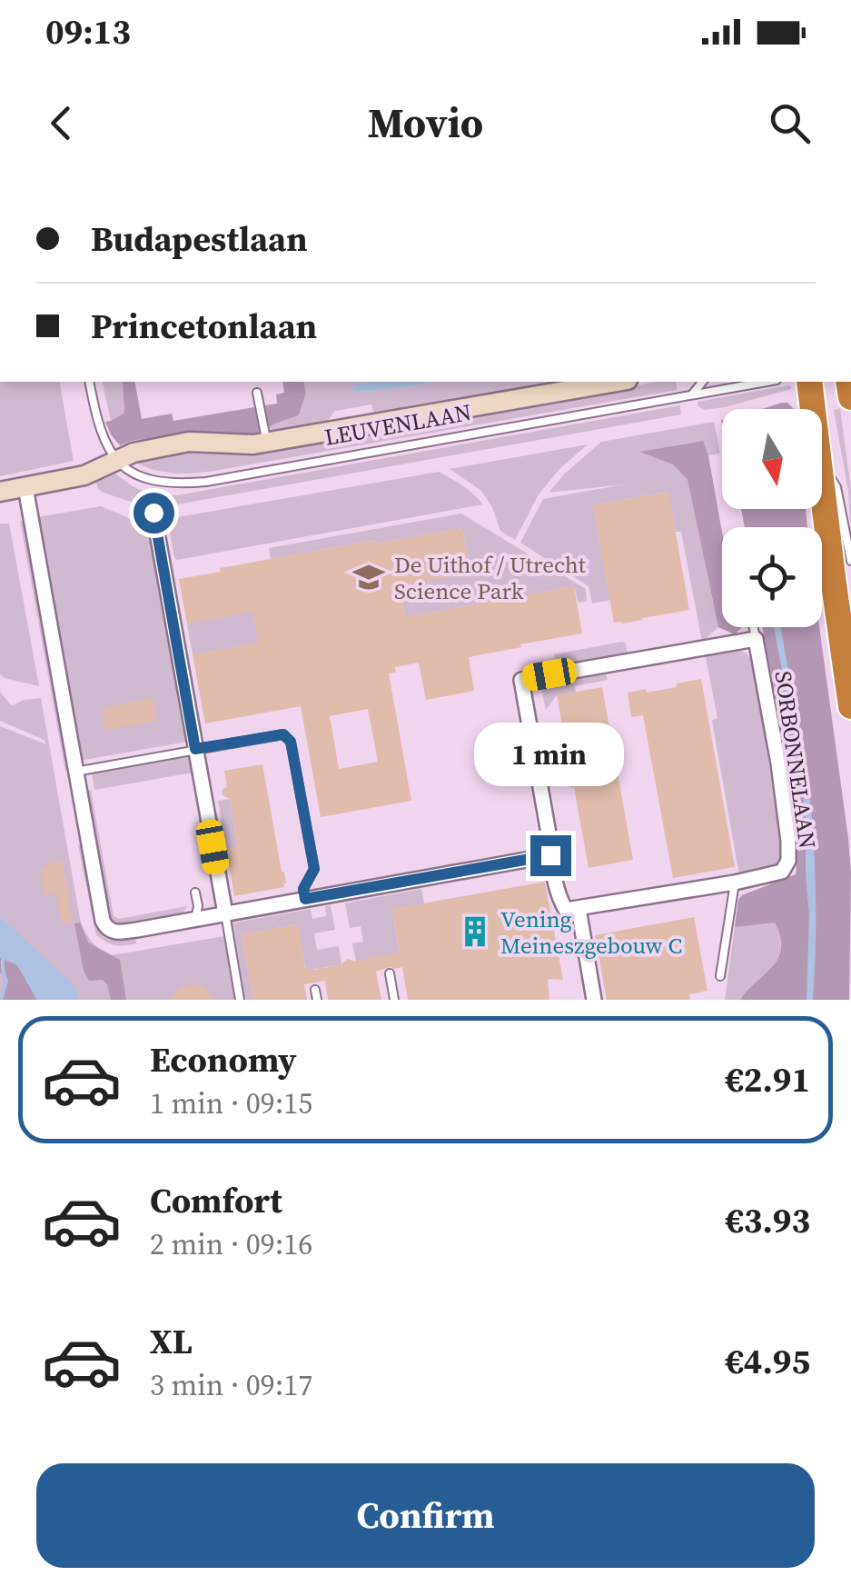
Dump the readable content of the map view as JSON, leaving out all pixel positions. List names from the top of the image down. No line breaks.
{"streets":{"main road":["LEUVENLAAN"],"street":["SORBONNELAAN"]},"places":{"school or university":["De Uithof / Utrecht Science Park"],"building":["Vening Meineszgebouw C"]},"north":"bottom","page":{"status":"09:13","header":"Movio","banner":["Budapestlaan","Princetonlaan"],"bubble":"1 min","list":[{"name":"Economy","note":"1 min · 09:15","value":"€2.91"},{"name":"Comfort","note":"2 min · 09:16","value":"€3.93"},{"name":"XL","note":"3 min · 09:17","value":"€4.95"}],"buttons":"Confirm"}}
